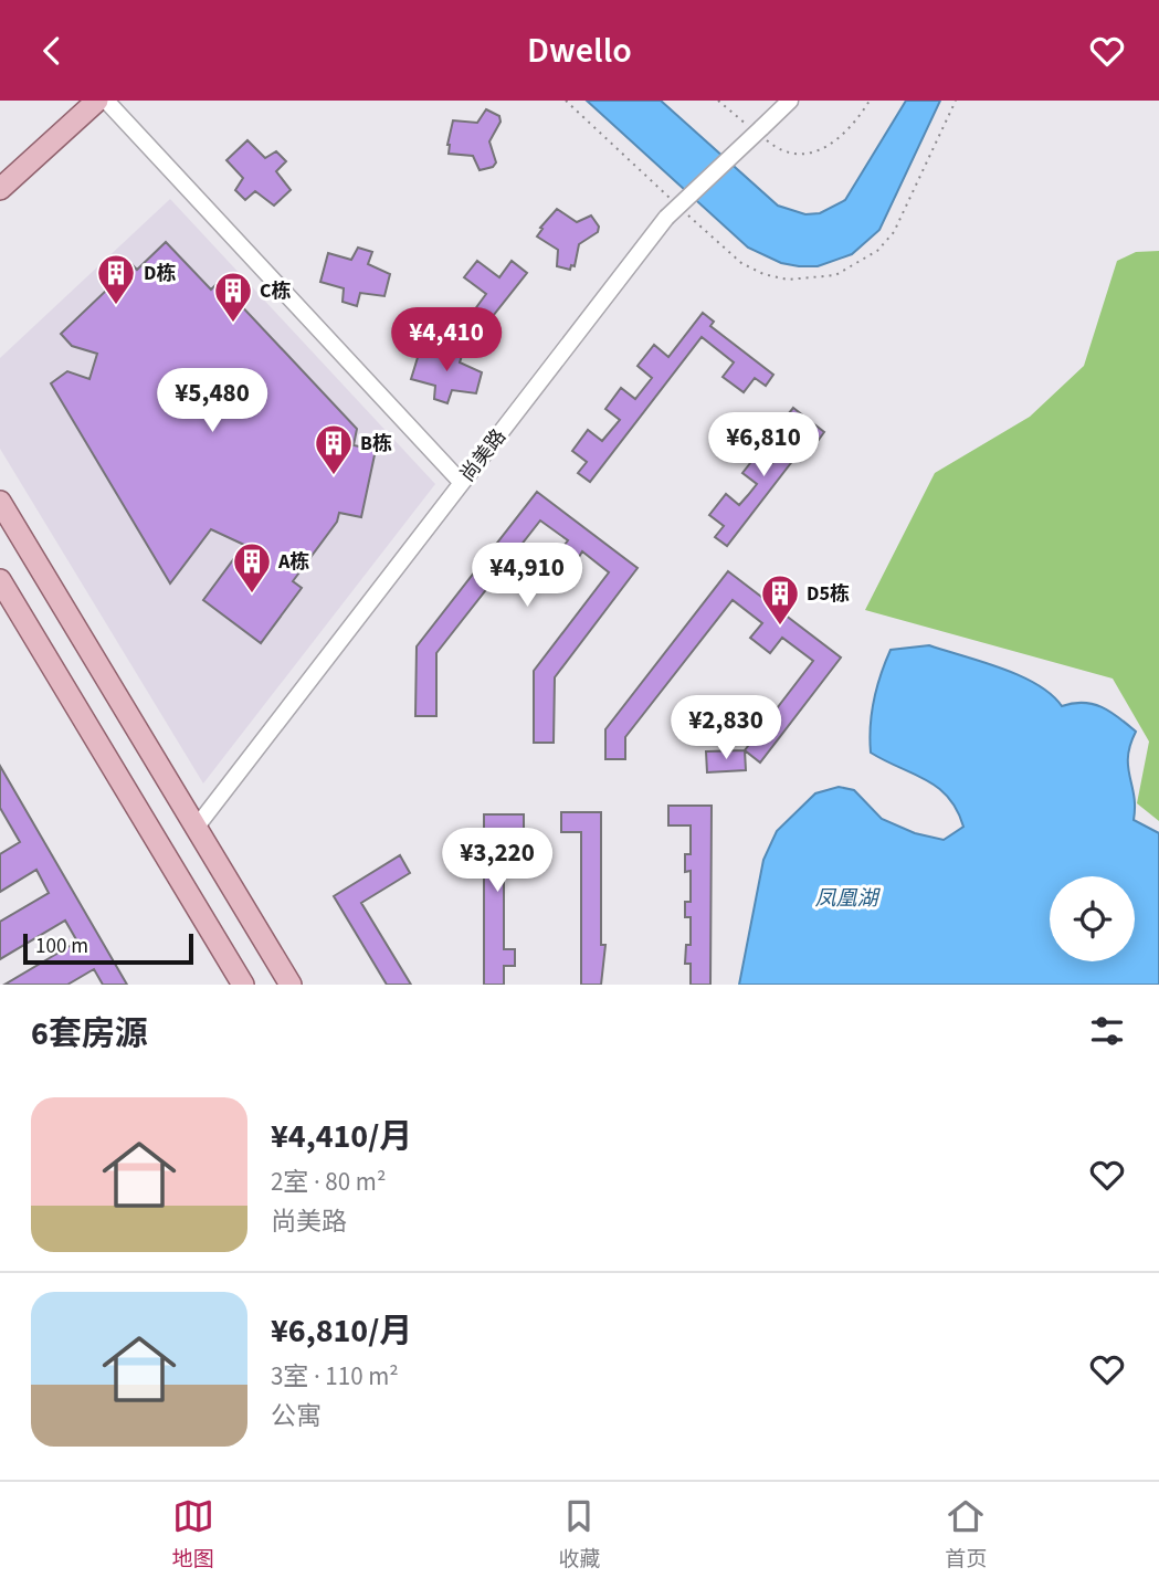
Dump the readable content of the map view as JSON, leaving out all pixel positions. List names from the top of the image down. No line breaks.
{"streets":{"street":["尚美路"]},"water":["凤凰湖"],"places":{"building":["D栋","C栋","B栋","A栋","D5栋"]},"scale_bar":"100 m","page":{"header":"Dwello","price":["¥4,410","¥5,480","¥6,810","¥4,910","¥2,830","¥3,220"],"scale":"100 m","heading":"6套房源","list":[{"name":"¥4,410/月","note":"2室 · 80 m² · 尚美路"},{"name":"¥6,810/月","note":"3室 · 110 m² · 公寓"}],"tabs":["地图","收藏","首页"]}}
